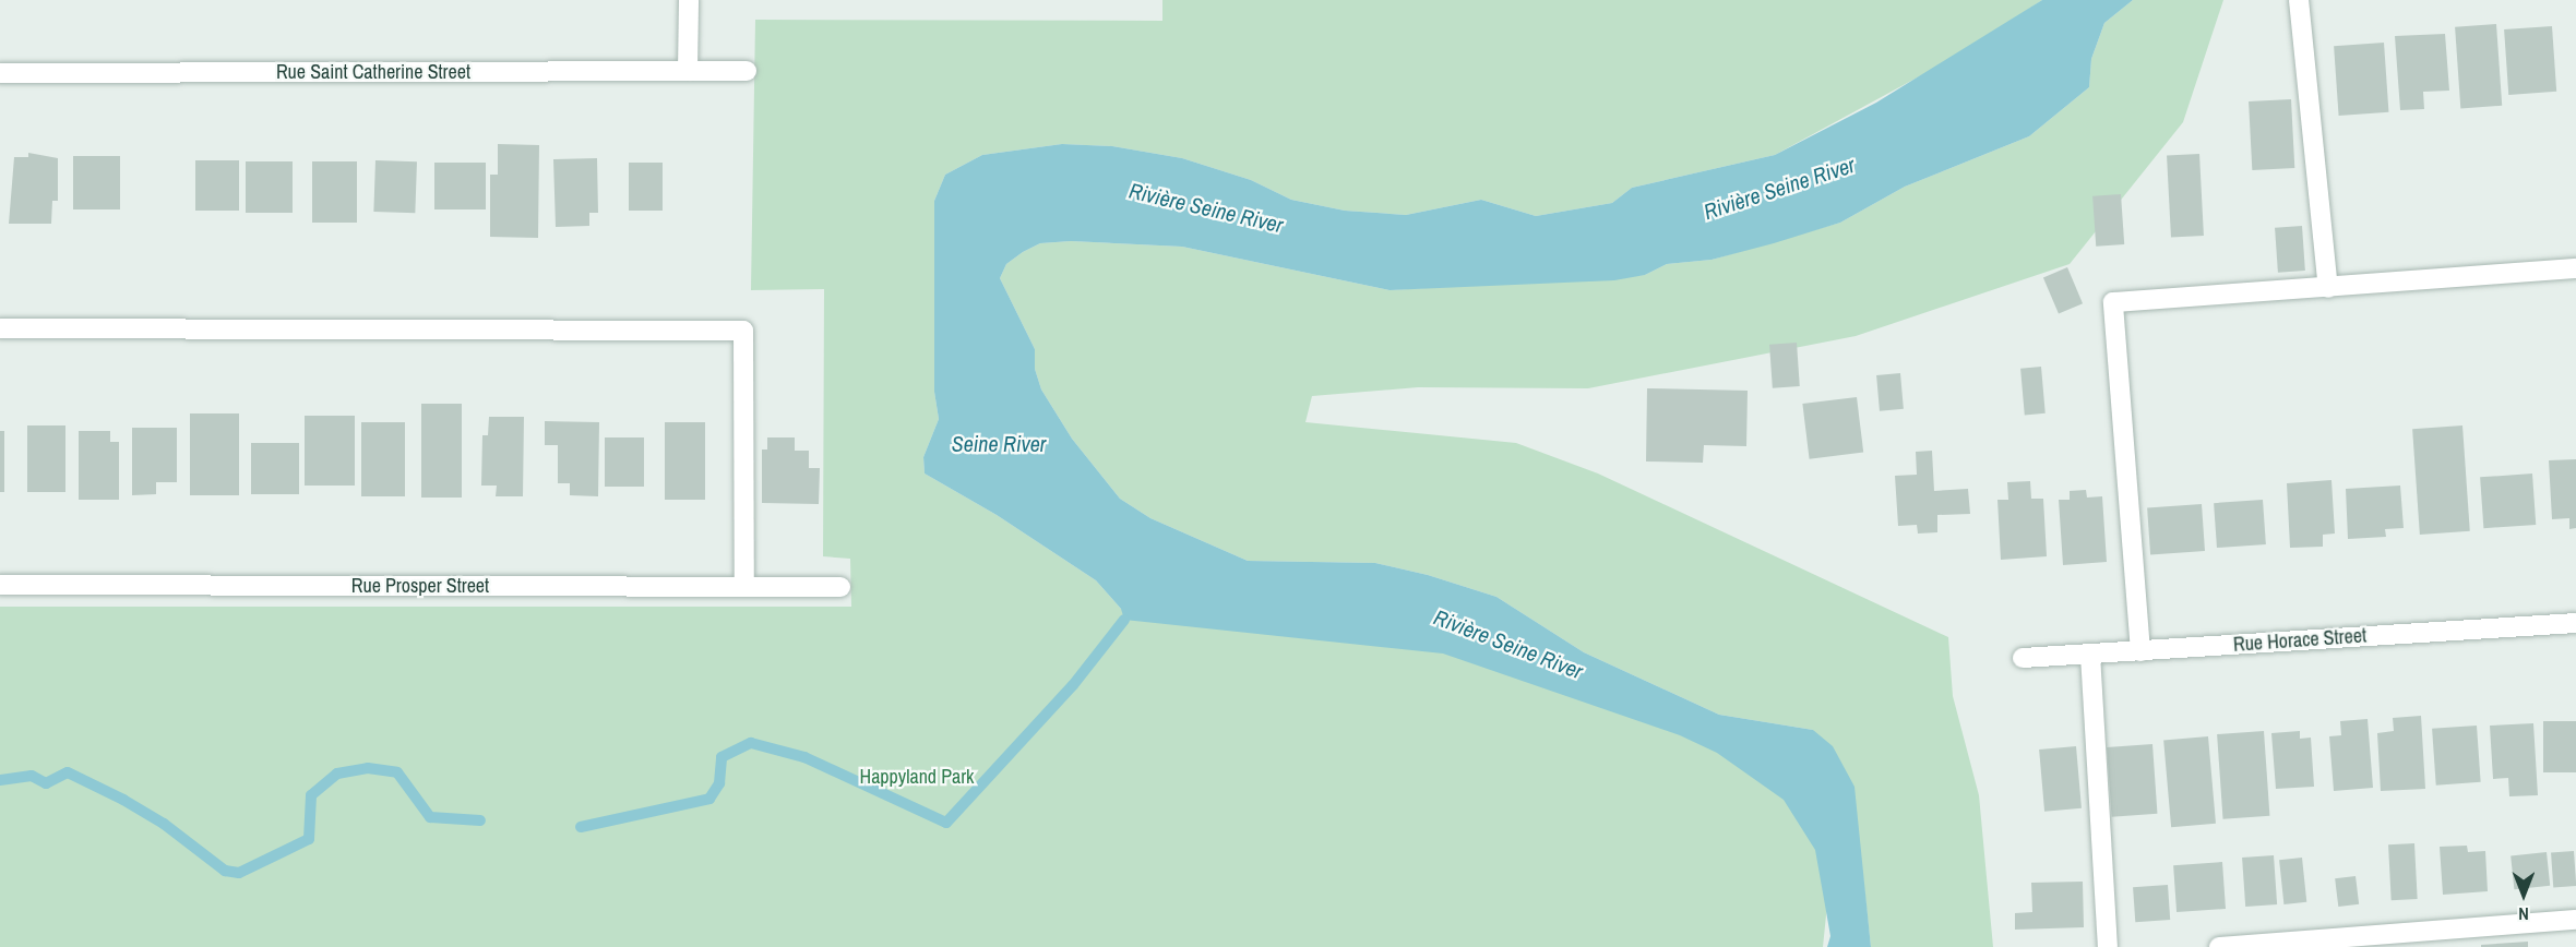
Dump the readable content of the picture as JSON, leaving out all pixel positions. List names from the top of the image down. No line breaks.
{"streets":{"street":["Rue Saint Catherine Street","Rue Prosper Street","Rue Horace Street"]},"water":["Rivière Seine River","Seine River"],"parks":["Happyland Park"],"north":"bottom"}
